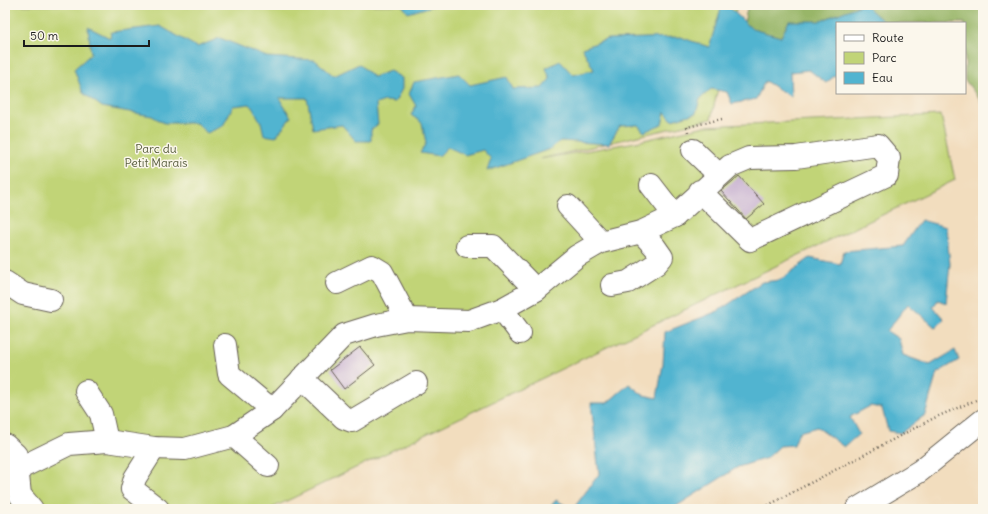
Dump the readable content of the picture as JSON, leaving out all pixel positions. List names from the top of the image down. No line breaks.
{"parks":["Parc du Petit Marais"],"legend":["Route","Parc","Eau"],"scale_bar":"50 m"}
